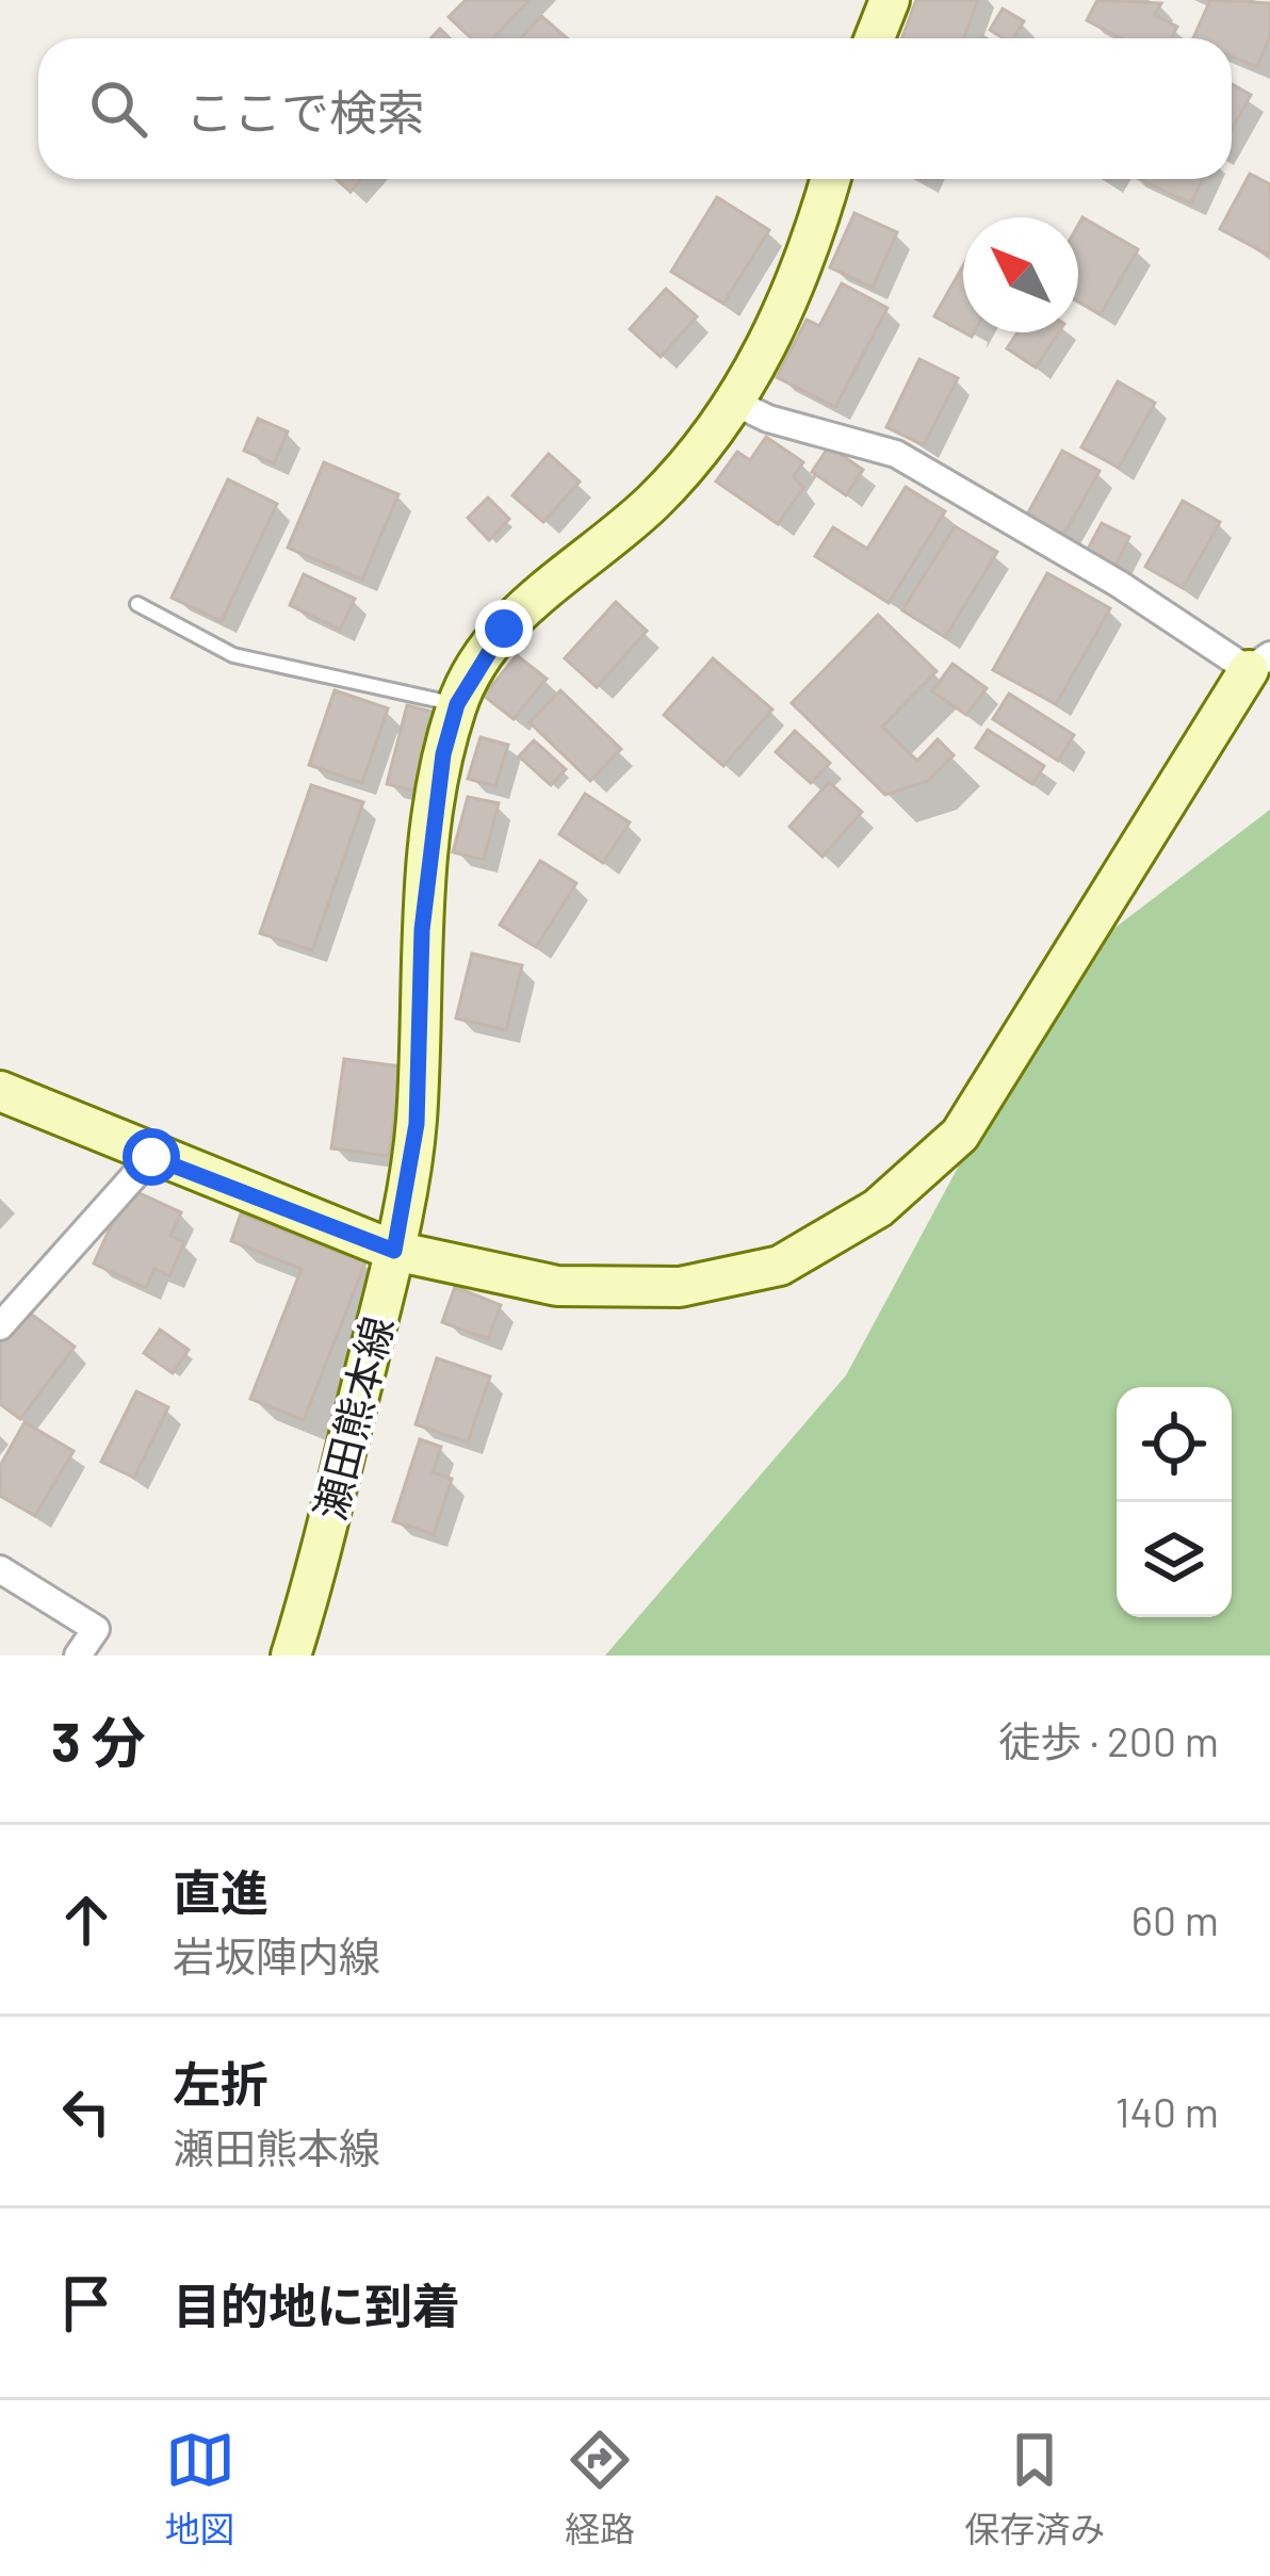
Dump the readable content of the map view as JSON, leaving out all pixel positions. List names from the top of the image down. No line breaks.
{"streets":{"main road":["瀬田熊本線"]},"north":"top left","page":{"search":"ここで検索","heading":["3 分","徒歩 · 200 m"],"list":[["直進","岩坂陣内線","60 m"],["左折","瀬田熊本線","140 m"],"目的地に到着"],"nav":["地図","経路","保存済み"]}}
